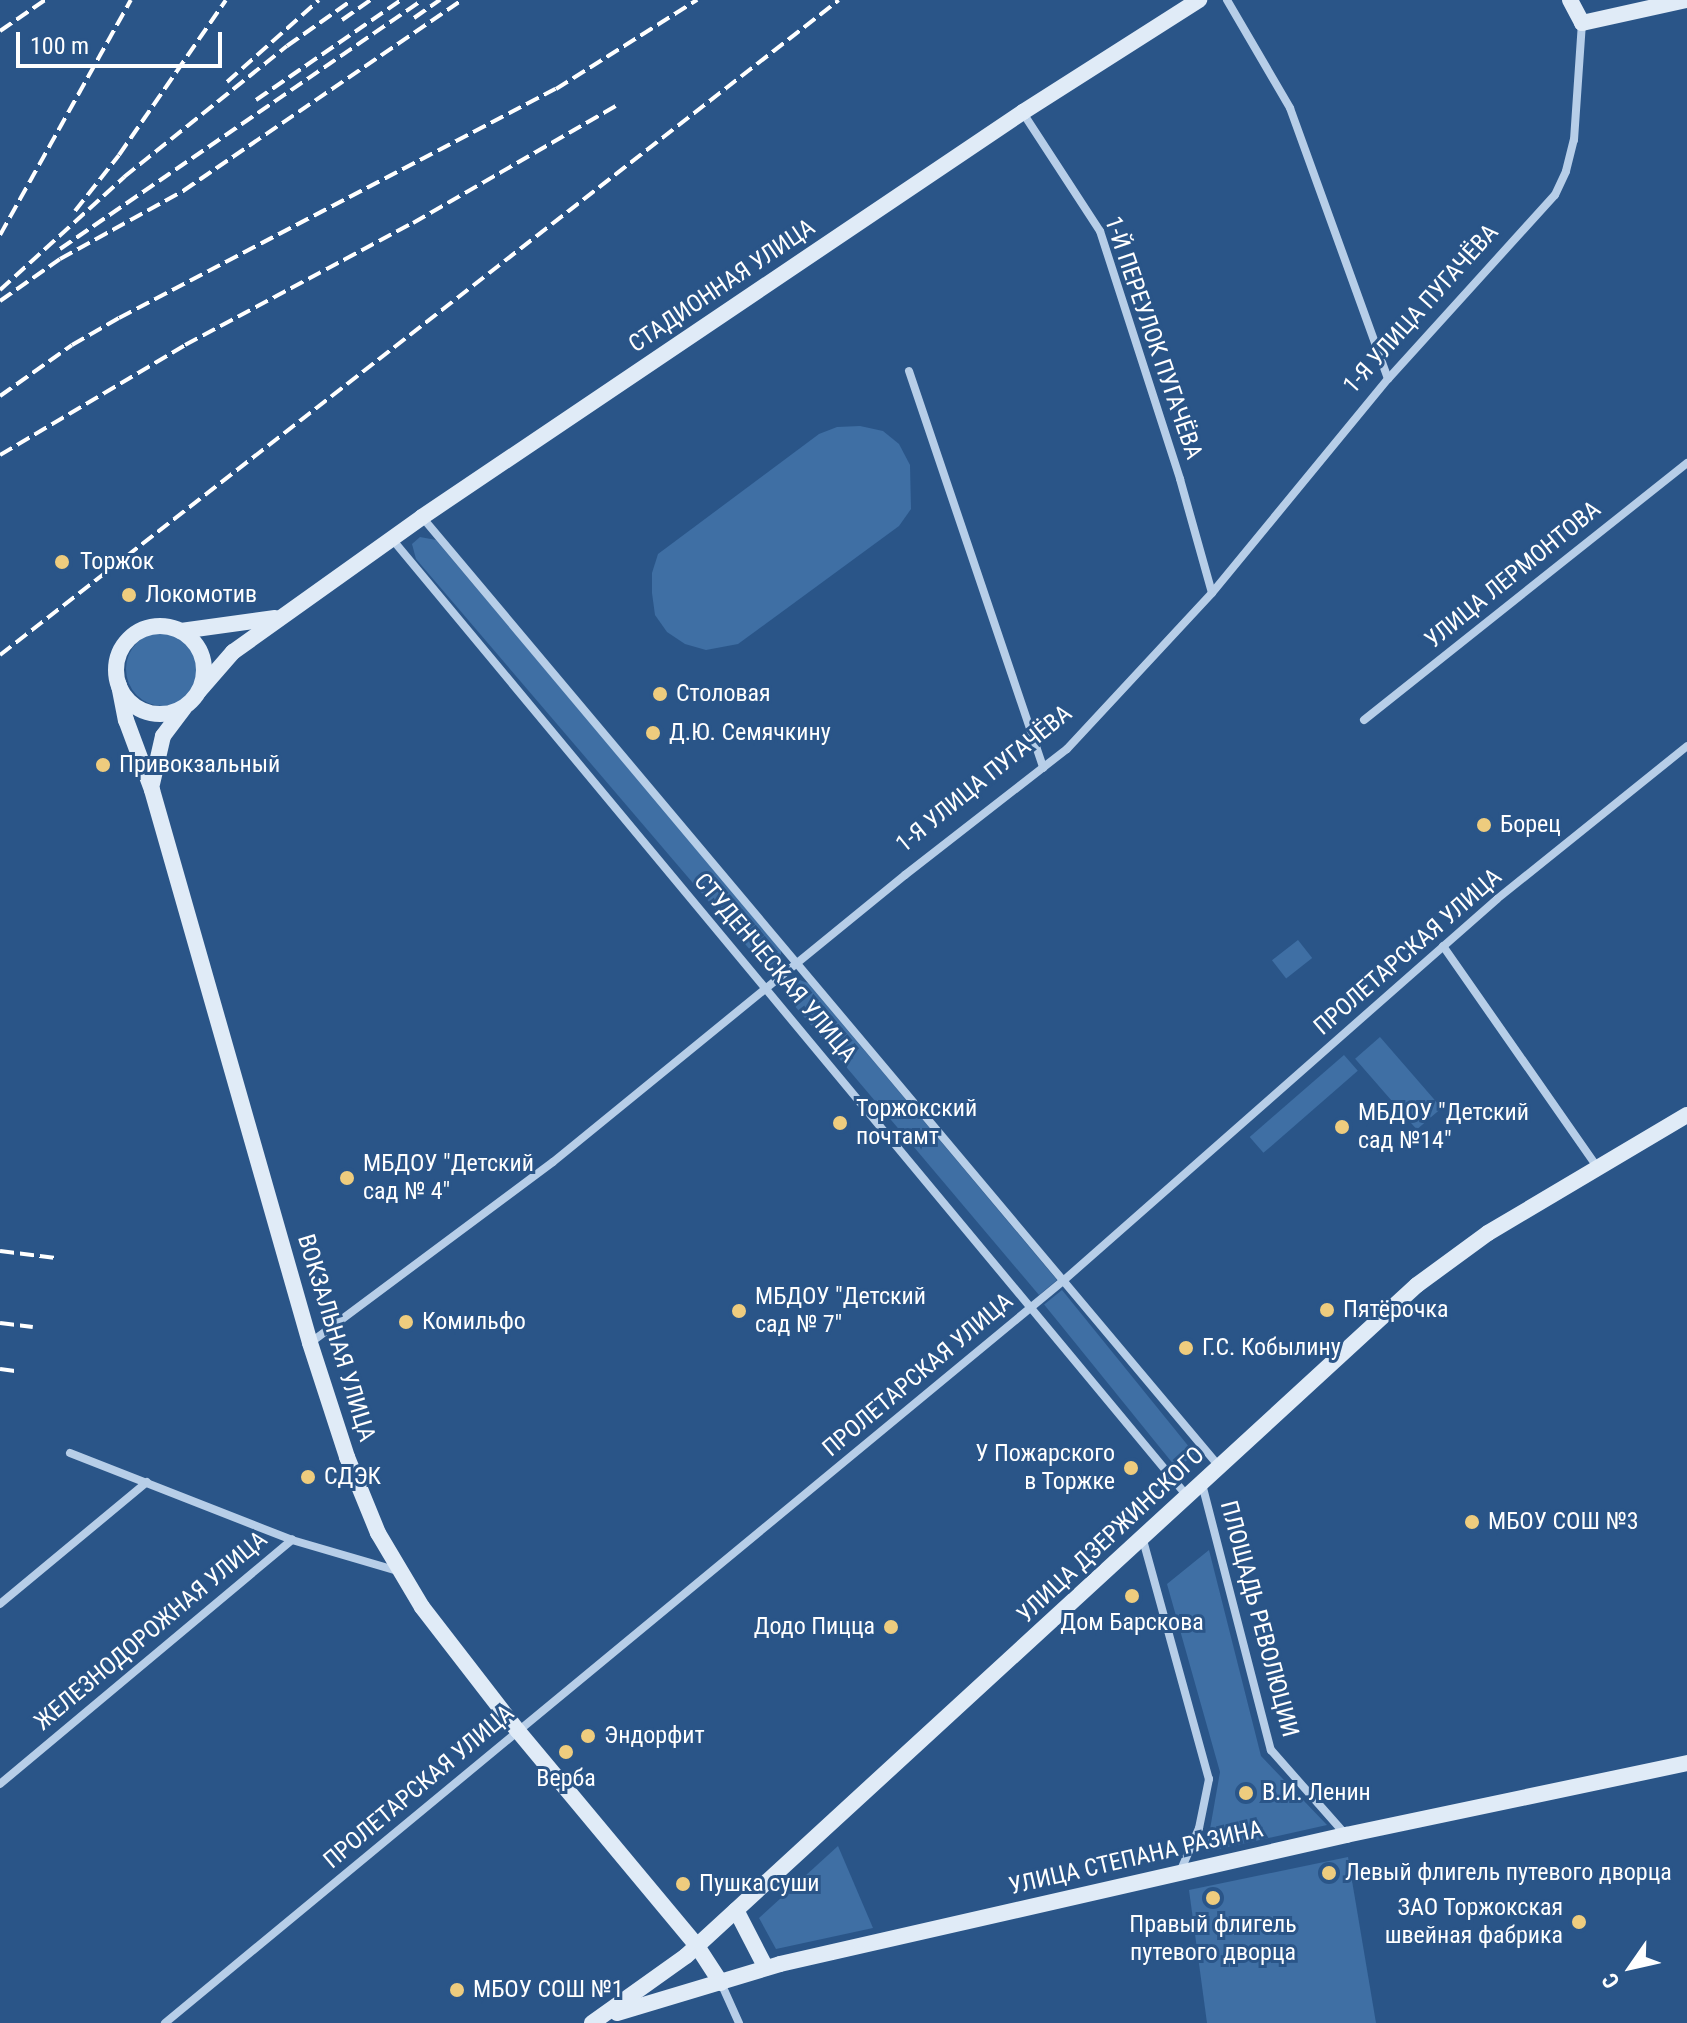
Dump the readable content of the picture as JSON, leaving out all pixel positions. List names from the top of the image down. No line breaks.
{"streets":{"street":["СТАДИОННАЯ УЛИЦА","1-Я УЛИЦА ПУГАЧЁВА","1-Й ПЕРЕУЛОК ПУГАЧЁВА","УЛИЦА ЛЕРМОНТОВА","ПРОЛЕТАРСКАЯ УЛИЦА","СТУДЕНЧЕСКАЯ УЛИЦА","ВОКЗАЛЬНАЯ УЛИЦА","УЛИЦА ДЗЕРЖИНСКОГО","ПЛОЩАДЬ РЕВОЛЮЦИИ","ЖЕЛЕЗНОДОРОЖНАЯ УЛИЦА","УЛИЦА СТЕПАНА РАЗИНА"]},"crossings":[["СТАДИОННАЯ УЛИЦА","1-Й ПЕРЕУЛОК ПУГАЧЁВА"],["СТАДИОННАЯ УЛИЦА","СТУДЕНЧЕСКАЯ УЛИЦА"],["СТАДИОННАЯ УЛИЦА","ВОКЗАЛЬНАЯ УЛИЦА"],["1-Я УЛИЦА ПУГАЧЁВА","1-Й ПЕРЕУЛОК ПУГАЧЁВА"],["1-Я УЛИЦА ПУГАЧЁВА","СТУДЕНЧЕСКАЯ УЛИЦА"],["1-Я УЛИЦА ПУГАЧЁВА","ВОКЗАЛЬНАЯ УЛИЦА"],["ПРОЛЕТАРСКАЯ УЛИЦА","СТУДЕНЧЕСКАЯ УЛИЦА"],["ПРОЛЕТАРСКАЯ УЛИЦА","ВОКЗАЛЬНАЯ УЛИЦА"],["СТУДЕНЧЕСКАЯ УЛИЦА","УЛИЦА ДЗЕРЖИНСКОГО"],["ВОКЗАЛЬНАЯ УЛИЦА","УЛИЦА ДЗЕРЖИНСКОГО"],["ВОКЗАЛЬНАЯ УЛИЦА","УЛИЦА СТЕПАНА РАЗИНА"],["УЛИЦА ДЗЕРЖИНСКОГО","ПЛОЩАДЬ РЕВОЛЮЦИИ"],["УЛИЦА ДЗЕРЖИНСКОГО","УЛИЦА СТЕПАНА РАЗИНА"],["ПЛОЩАДЬ РЕВОЛЮЦИИ","УЛИЦА СТЕПАНА РАЗИНА"]],"places":["Торжок","Локомотив","Столовая","Д.Ю. Семячкину","Привокзальный","Борец","Торжокский почтамт","МБДОУ \"Детский сад №14\"","МБДОУ \"Детский сад № 4\"","Пятёрочка","МБДОУ \"Детский сад № 7\"","Комильфо","Г.С. Кобылину","У Пожарского в Торжке","СДЭК","МБОУ СОШ №3","Дом Барскова","Додо Пицца","Эндорфит","Верба","В.И. Ленин","Левый флигель путевого дворца","Пушка суши","Правый флигель путевого дворца","ЗАО Торжокская швейная фабрика","МБОУ СОШ №1"],"scale_bar":"100 m","north":"bottom left"}
